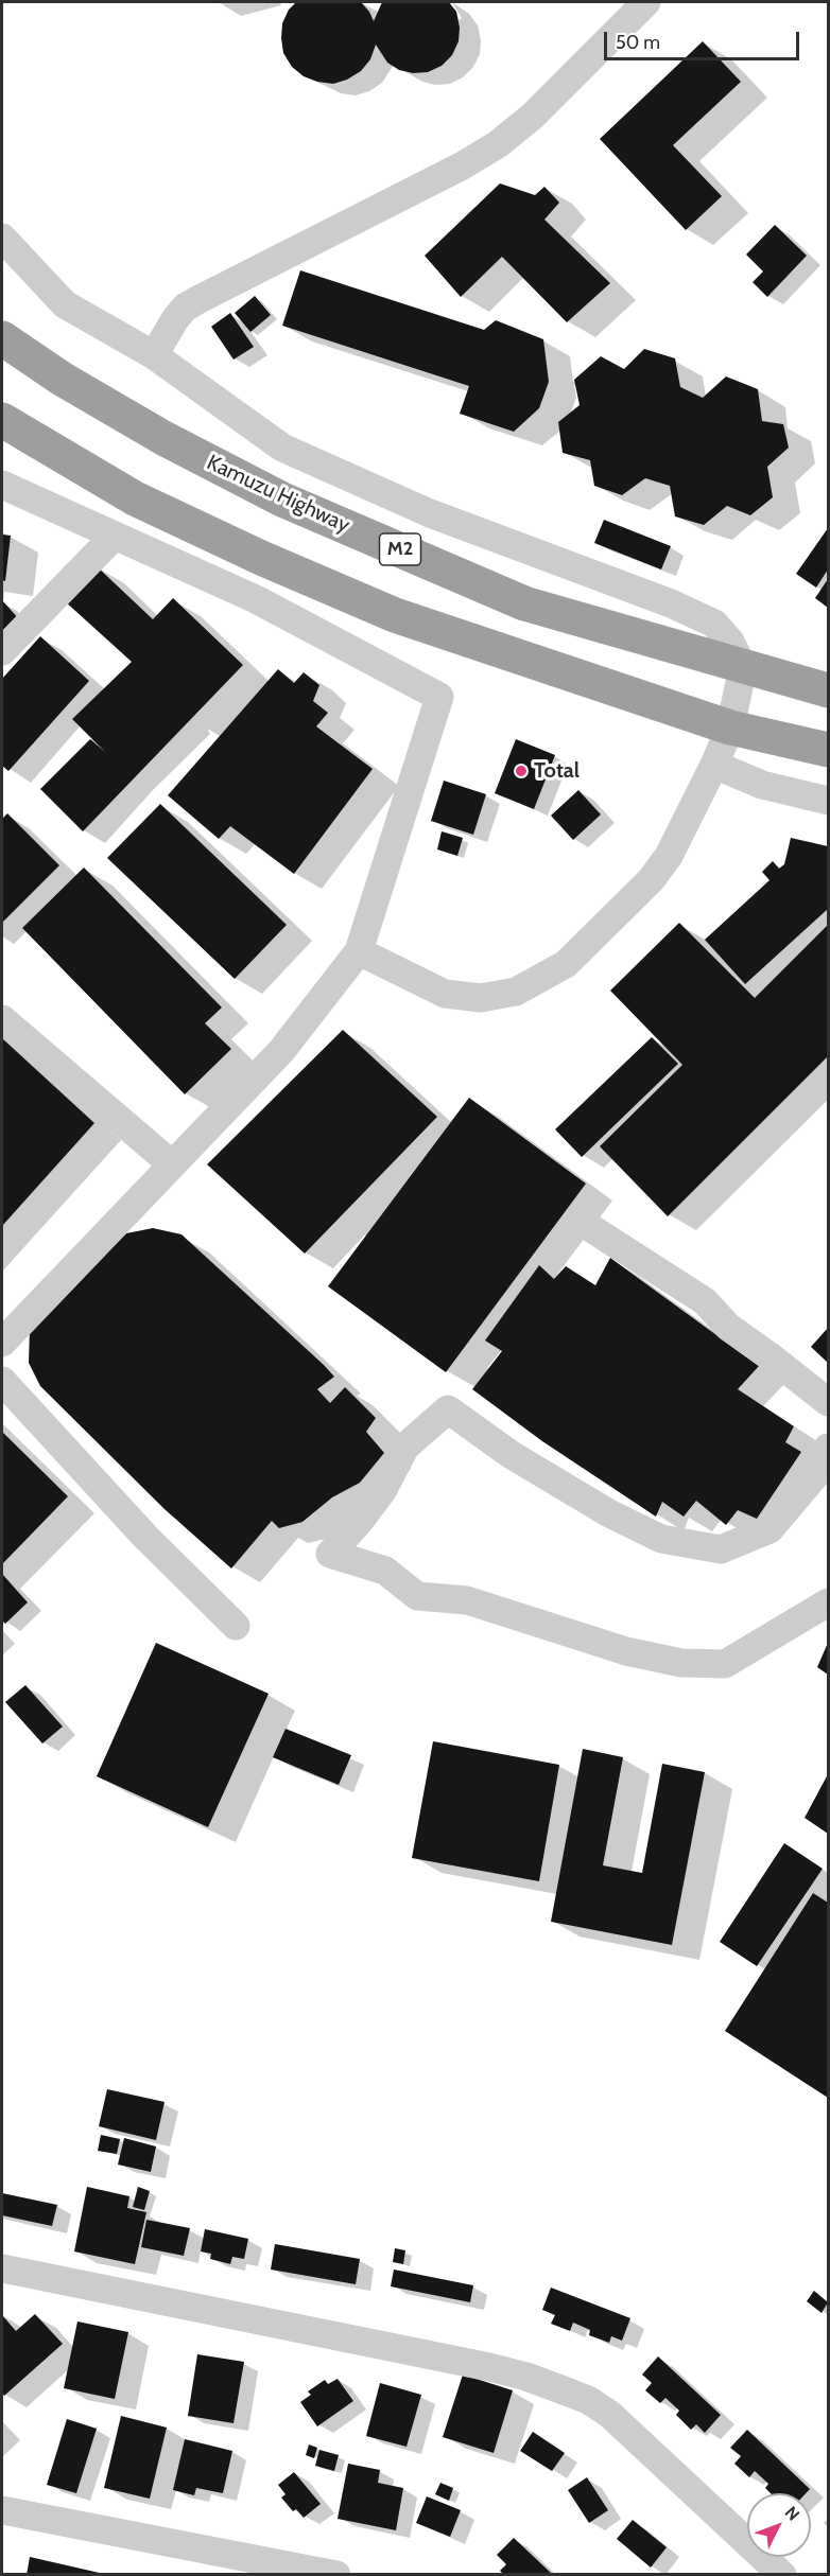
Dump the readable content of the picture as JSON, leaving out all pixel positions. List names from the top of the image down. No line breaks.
{"streets":{"highway":["Kamuzu Highway","M2"]},"places":["Total"],"scale_bar":"50 m","north":"top right"}
